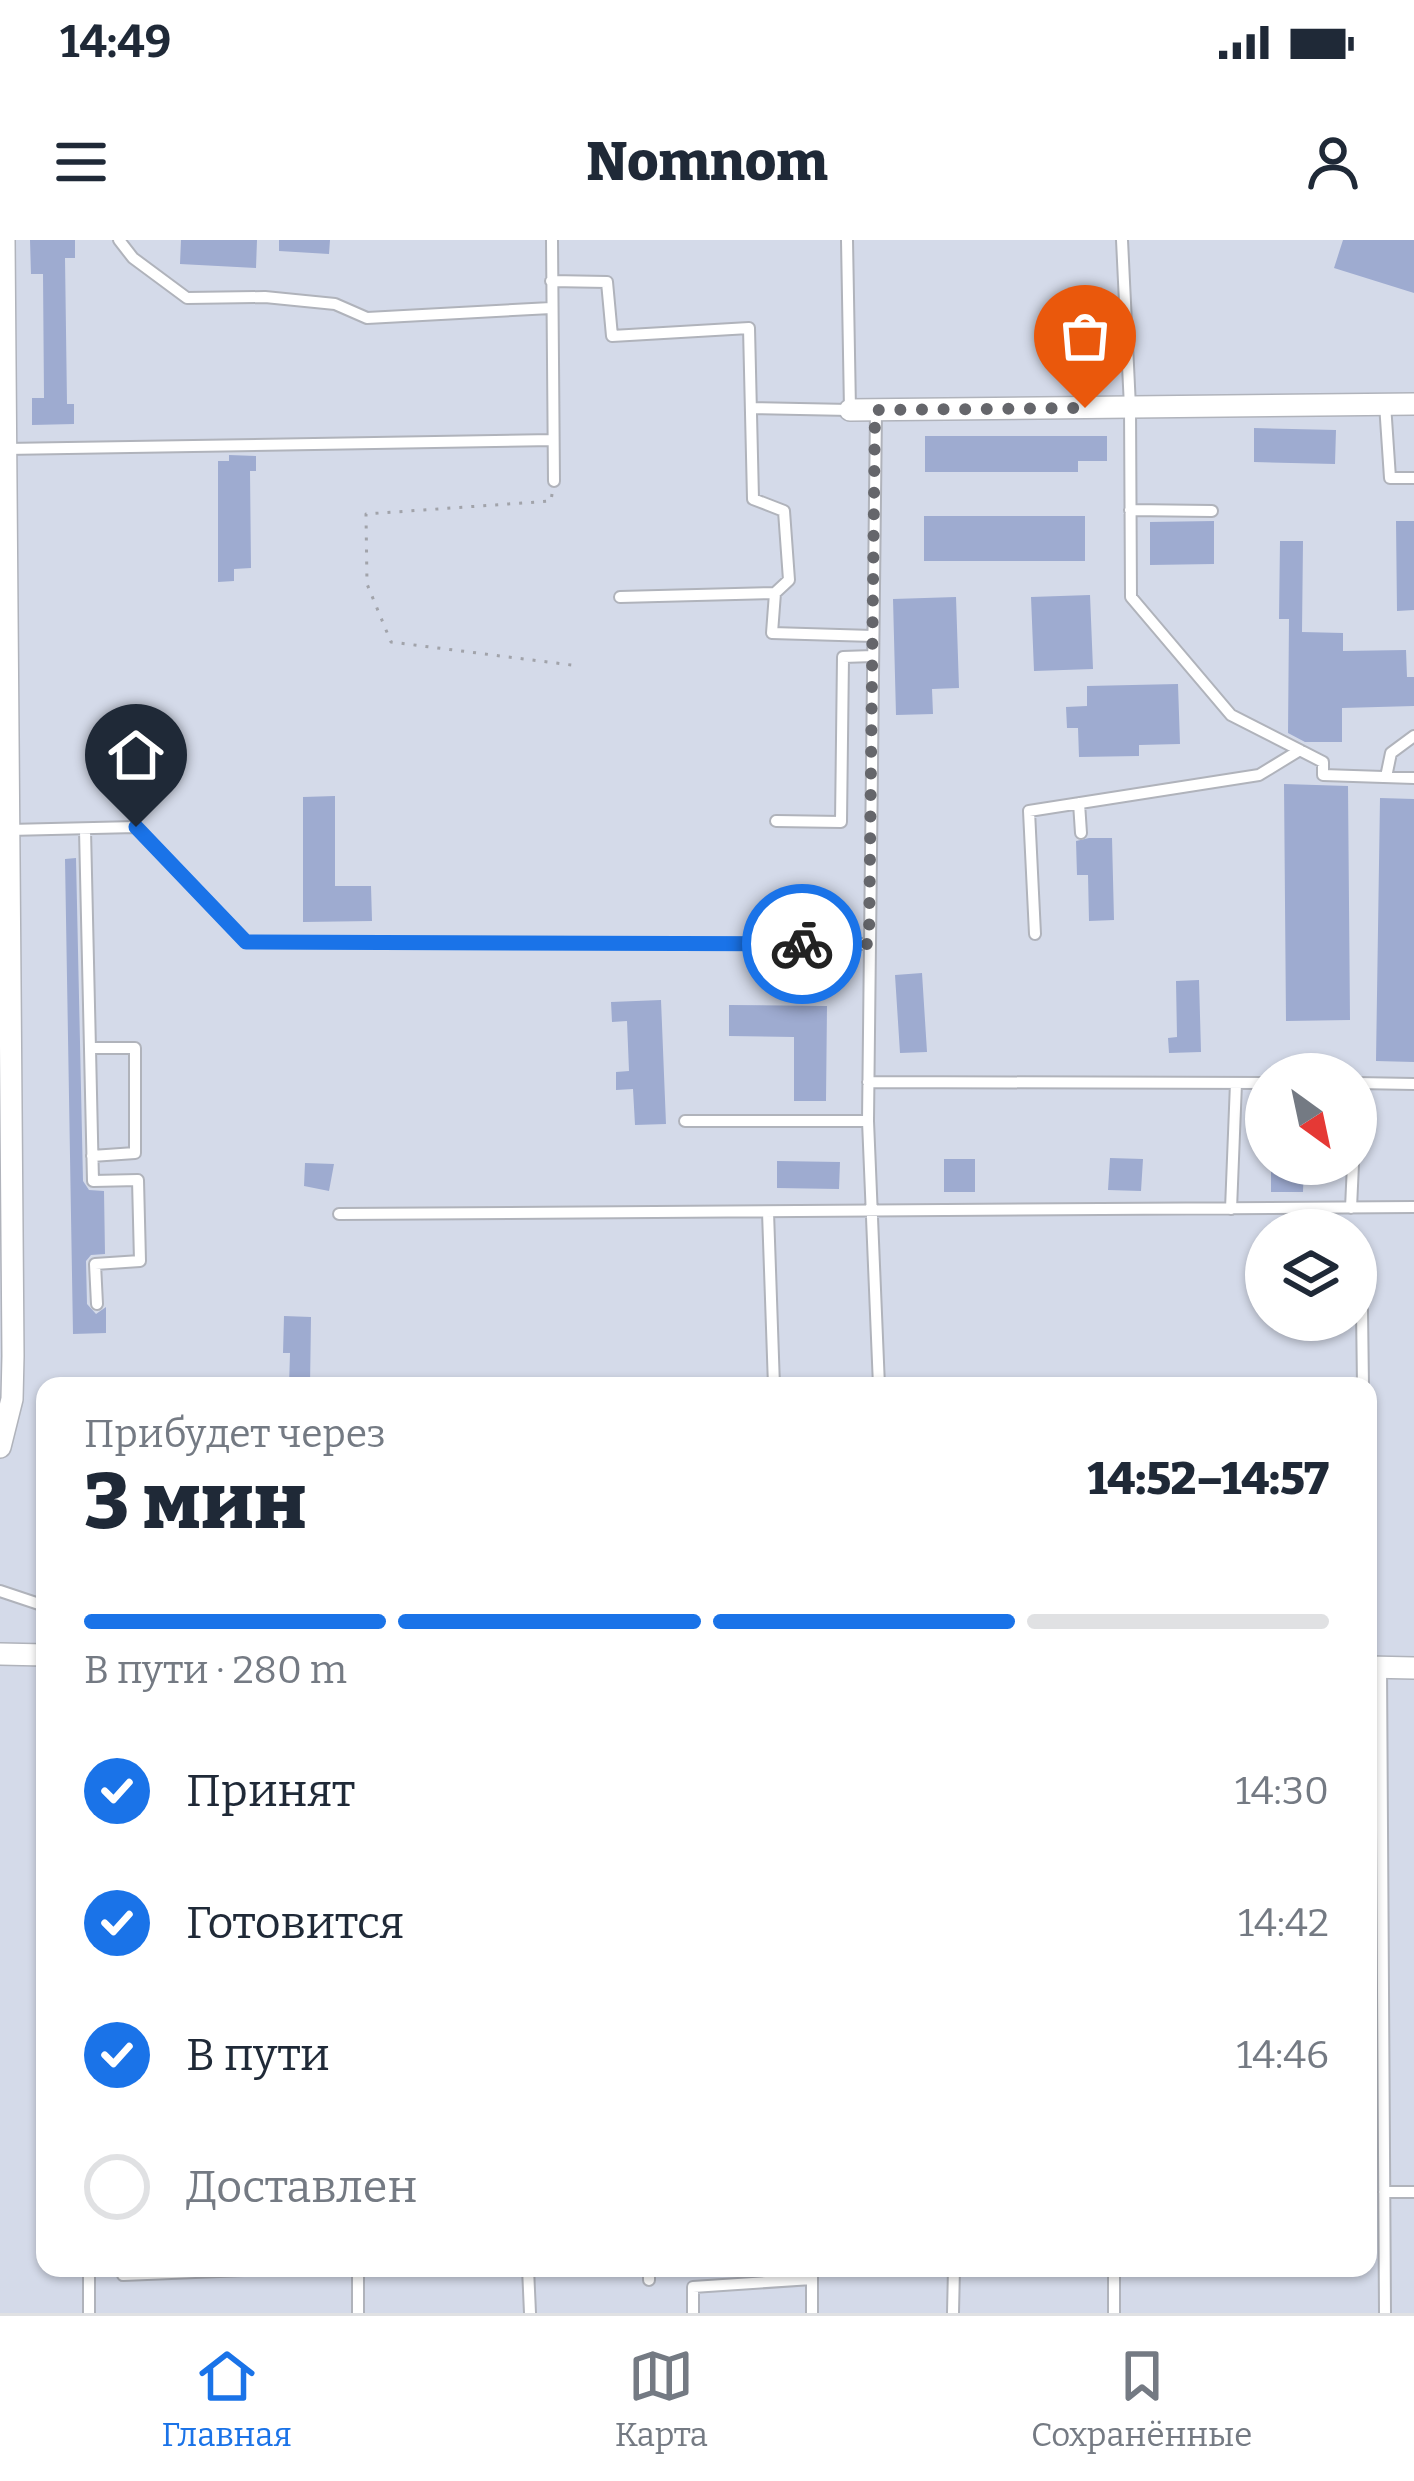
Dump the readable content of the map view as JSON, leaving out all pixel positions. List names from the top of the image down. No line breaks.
{"north":"bottom right","page":{"status":"14:49","header":"Nomnom","heading":["3 мин","Прибудет через","14:52–14:57"],"bar":"В пути · 280 m","list":[["Принят","14:30"],["Готовится","14:42"],["В пути","14:46"],"Доставлен"],"tabs":["Главная","Карта","Сохранённые"]}}
